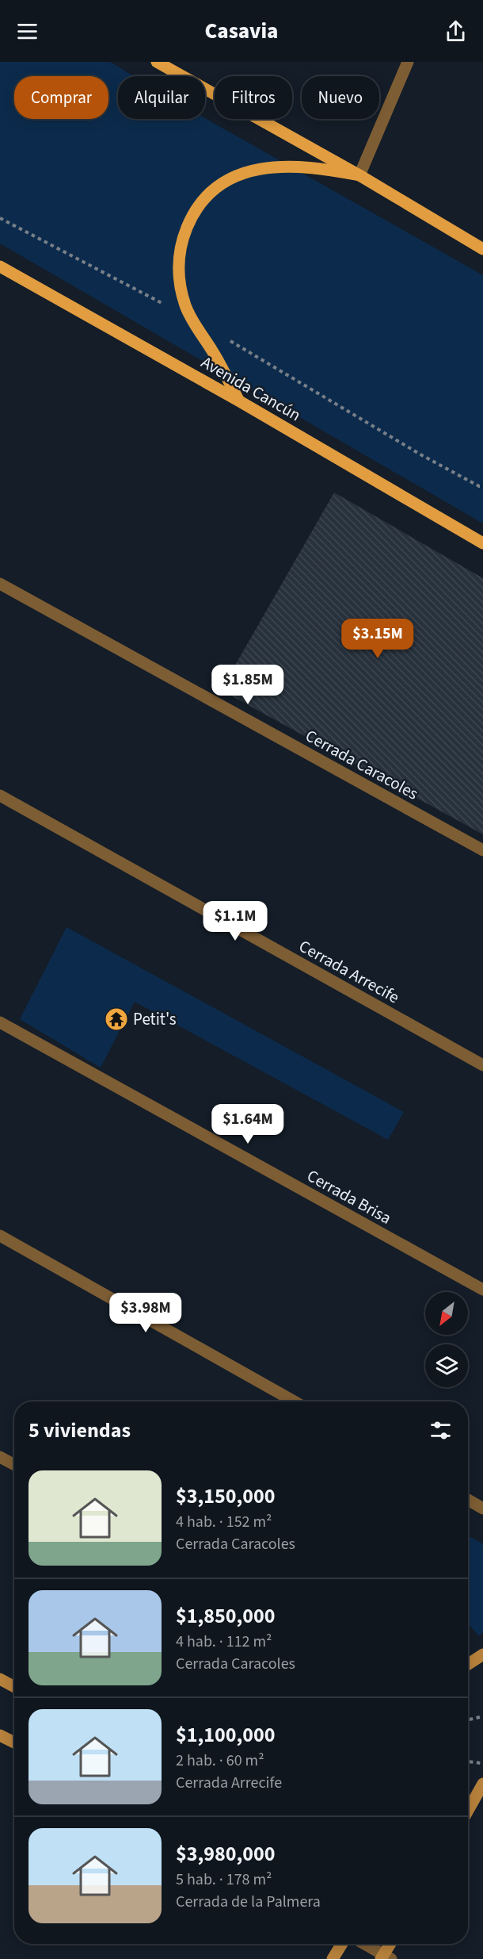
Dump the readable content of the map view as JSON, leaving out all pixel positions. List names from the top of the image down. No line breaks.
{"streets":{"main road":["Avenida Cancún"],"street":["Cerrada Caracoles","Cerrada Arrecife","Cerrada Brisa"]},"places":{"temple":["Petit's"]},"north":"bottom left","page":{"header":"Casavia","chip":["Comprar","Alquilar","Filtros","Nuevo"],"price":["$3.15M","$1.85M","$1.1M","$1.64M","$3.98M"],"heading":"5 viviendas","list":[{"name":"$3,150,000","note":"4 hab. · 152 m² · Cerrada Caracoles"},{"name":"$1,850,000","note":"4 hab. · 112 m² · Cerrada Caracoles"},{"name":"$1,100,000","note":"2 hab. · 60 m² · Cerrada Arrecife"},{"name":"$3,980,000","note":"5 hab. · 178 m² · Cerrada de la Palmera"}]}}
